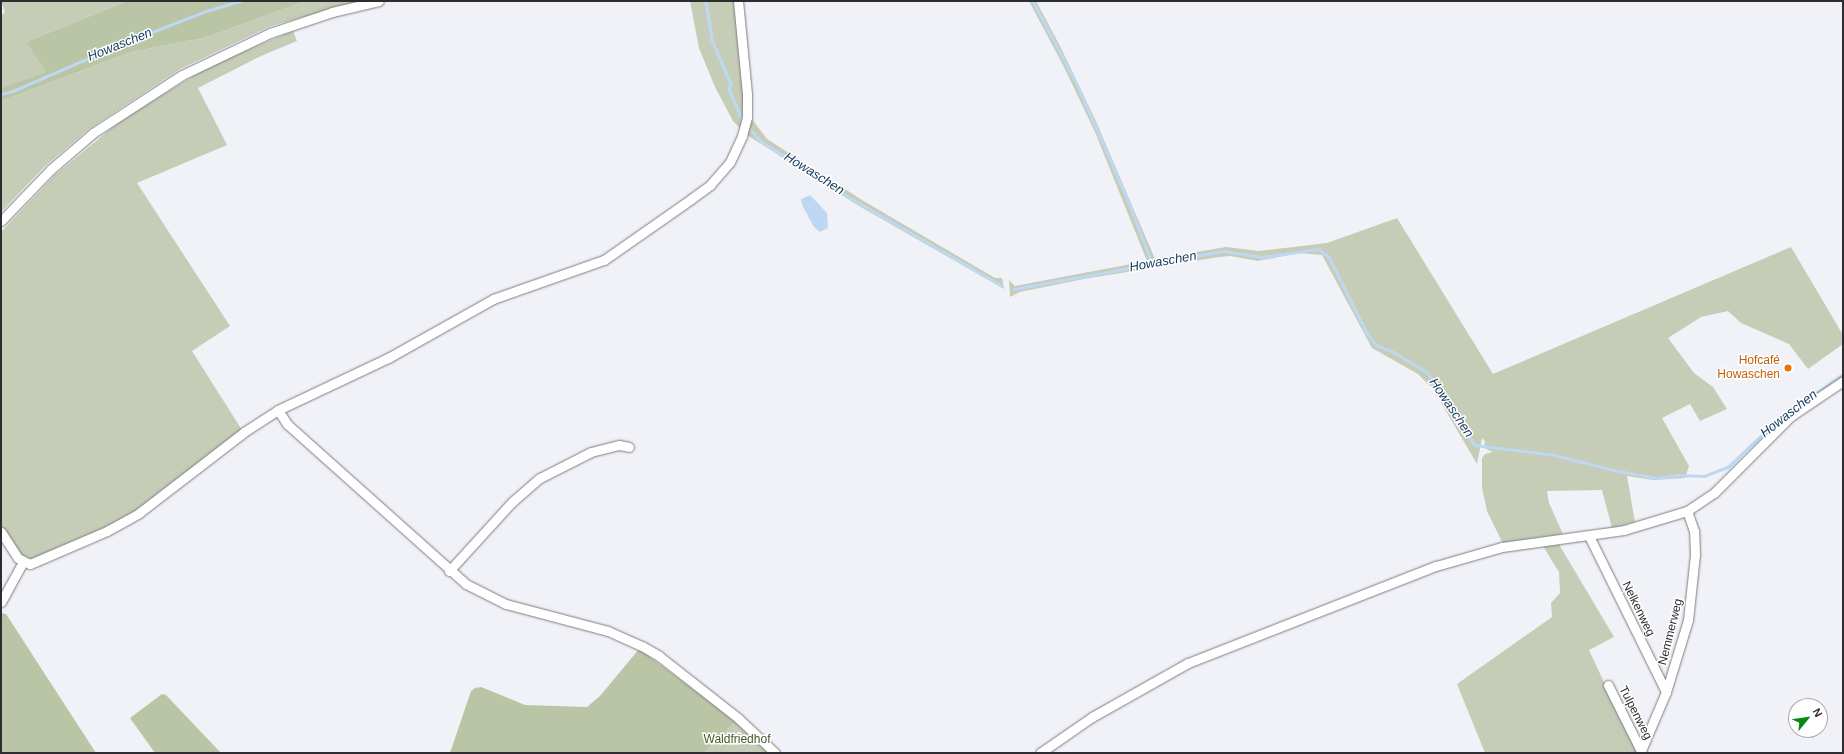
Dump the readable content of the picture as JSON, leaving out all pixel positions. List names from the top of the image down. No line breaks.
{"streets":{"street":["Nelkenweg","Nemmerweg","Tulpenweg"]},"crossings":[["Nelkenweg","Nemmerweg"],["Nemmerweg","Tulpenweg"]],"water":["Howaschen"],"parks":["Waldfriedhof"],"places":["Hofcafé Howaschen"],"north":"top right"}
